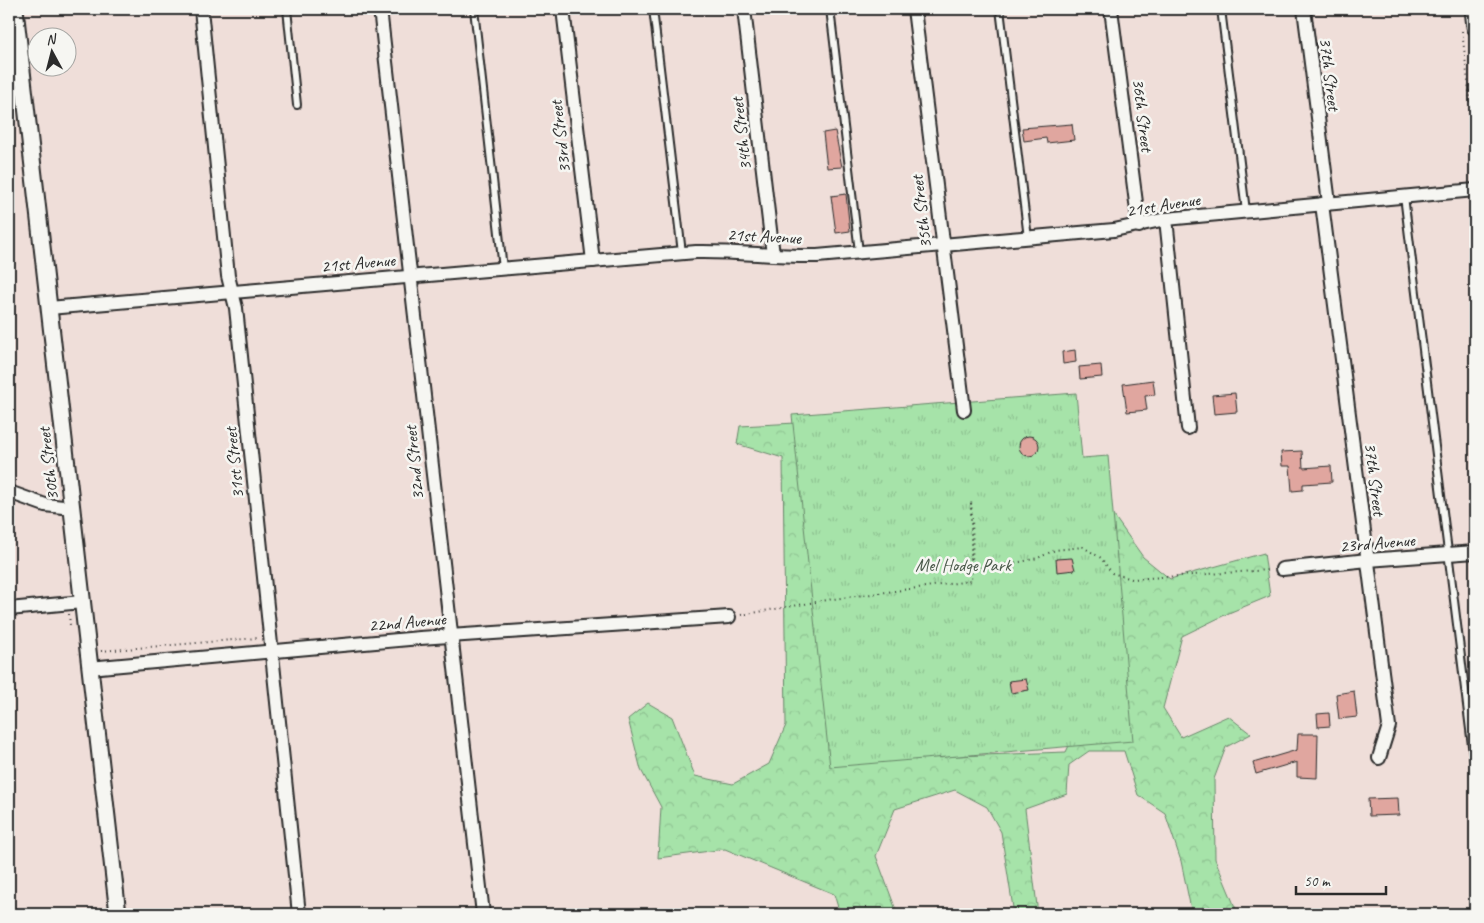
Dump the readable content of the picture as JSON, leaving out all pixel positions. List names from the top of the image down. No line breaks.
{"streets":{"street":["37th Street","36th Street","34th Street","33rd Street","21st Avenue","35th Street","31st Street","32nd Street","30th Street","23rd Avenue","22nd Avenue"]},"crossings":[["37th Street","21st Avenue"],["37th Street","23rd Avenue"],["36th Street","21st Avenue"],["34th Street","21st Avenue"],["33rd Street","21st Avenue"],["21st Avenue","35th Street"],["21st Avenue","31st Street"],["21st Avenue","32nd Street"],["21st Avenue","30th Street"],["31st Street","22nd Avenue"],["32nd Street","22nd Avenue"],["30th Street","22nd Avenue"]],"parks":["Mel Hodge Park"],"scale_bar":"50 m","north":"top"}
